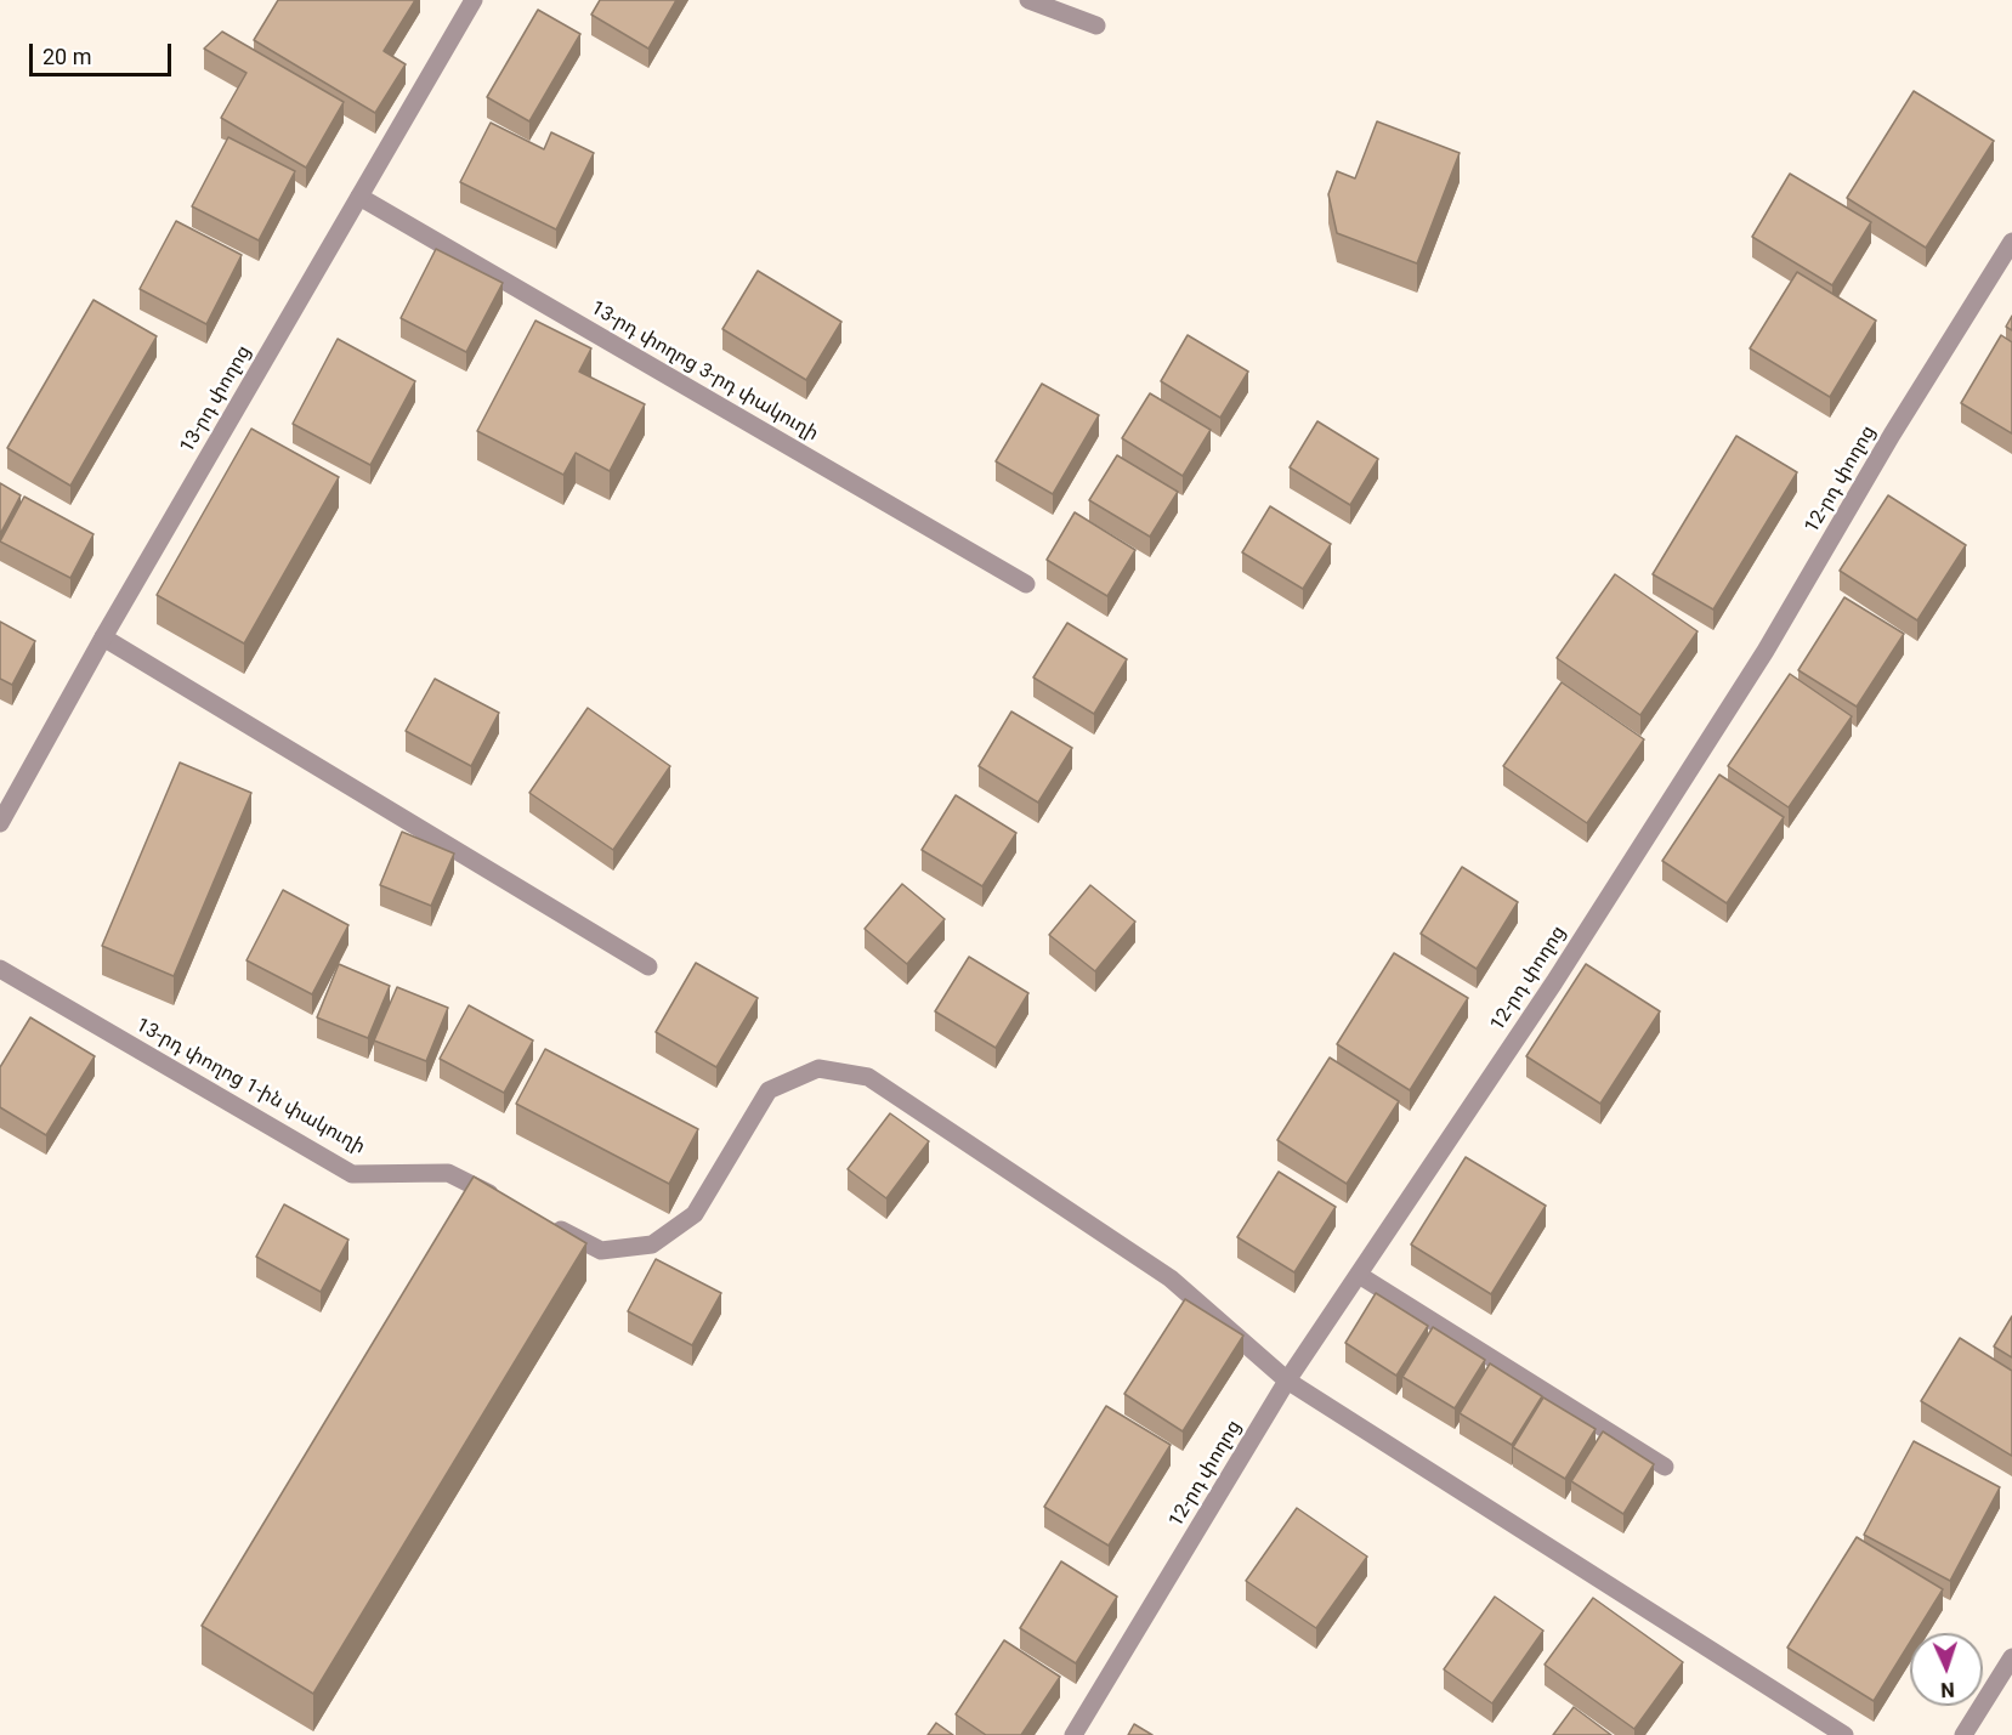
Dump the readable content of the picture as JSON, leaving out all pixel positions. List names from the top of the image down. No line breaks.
{"streets":{"street":["13-րդ փողոց 3-րդ փակուղի","13-րդ փողոց","12-րդ փողոց","13-րդ փողոց 1-ին փակուղի"]},"crossings":[["13-րդ փողոց 3-րդ փակուղի","13-րդ փողոց"]],"scale_bar":"20 m","north":"bottom"}
